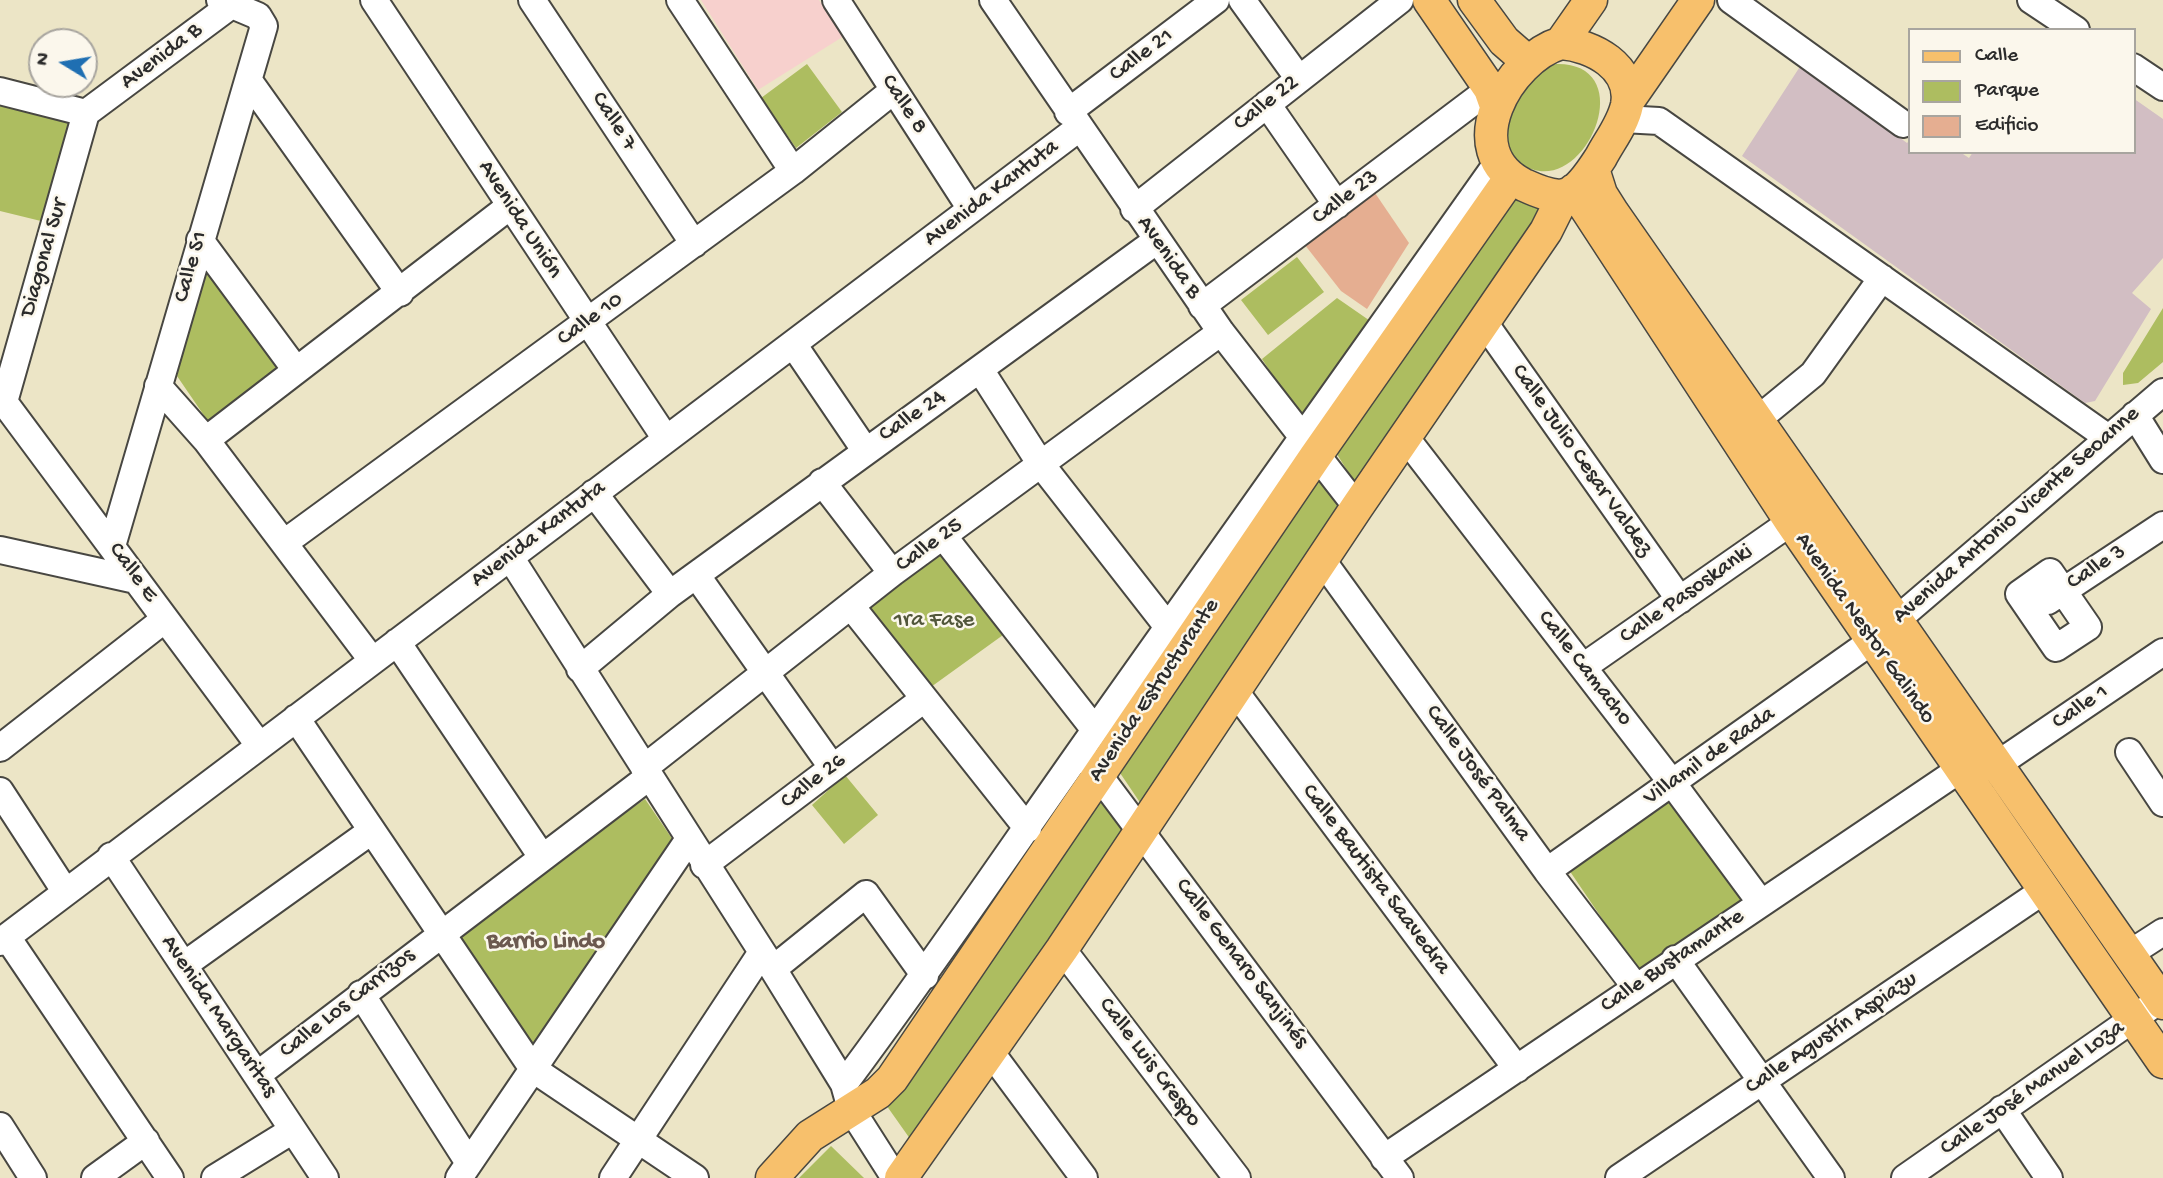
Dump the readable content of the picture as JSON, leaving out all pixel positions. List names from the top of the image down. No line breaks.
{"streets":{"main road":["Avenida Nestor Galindo","Avenida Estructurante"],"street":["Calle 21","Avenida B","Calle 22","Calle 8","Calle 7","Avenida Kantuta","Calle 23","Avenida Unión","Diagonal Sur","Calle S1","Calle 10","Calle 24","Calle Julio Cesar Valdez","Avenida Antonio Vicente Seoanne","Calle 25","Calle 3","Calle E","Calle Pasoskanki","Calle Camacho","Calle 1","Villamil de Rada","Calle José Palma","Calle 26","Calle Bautista Saavedra","Calle Bustamante","Calle Genaro Sanjinés","Calle Los Carrizos","Avenida Margaritas","Calle Agustín Aspiazu","Calle Luis Crespo","Calle José Manuel Loza"]},"crossings":[["Calle 21","Avenida B"],["Calle 21","Avenida Kantuta"],["Avenida B","Calle 22"],["Avenida B","Avenida Kantuta"],["Avenida B","Calle 23"],["Avenida B","Diagonal Sur"],["Avenida B","Calle S1"],["Avenida B","Calle 24"],["Avenida B","Calle 25"],["Avenida B","Avenida Estructurante"],["Calle 8","Avenida Kantuta"],["Calle 8","Calle 10"],["Calle 7","Calle 10"],["Avenida Kantuta","Avenida Unión"],["Avenida Kantuta","Calle E"],["Avenida Kantuta","Avenida Margaritas"],["Calle 23","Avenida Nestor Galindo"],["Calle 23","Avenida Estructurante"],["Avenida Unión","Calle 10"],["Diagonal Sur","Calle E"],["Calle S1","Calle E"],["Calle Julio Cesar Valdez","Calle Pasoskanki"],["Avenida Antonio Vicente Seoanne","Avenida Nestor Galindo"],["Avenida Antonio Vicente Seoanne","Villamil de Rada"],["Calle 25","Calle Genaro Sanjinés"],["Calle 25","Calle Los Carrizos"],["Calle Pasoskanki","Avenida Nestor Galindo"],["Calle Pasoskanki","Calle Camacho"],["Avenida Nestor Galindo","Avenida Estructurante"],["Avenida Nestor Galindo","Calle 1"],["Avenida Nestor Galindo","Villamil de Rada"],["Avenida Nestor Galindo","Calle Bustamante"],["Avenida Nestor Galindo","Calle Agustín Aspiazu"],["Avenida Nestor Galindo","Calle José Manuel Loza"],["Calle Camacho","Villamil de Rada"],["Calle Camacho","Calle Bustamante"],["Avenida Estructurante","Calle Genaro Sanjinés"],["Villamil de Rada","Calle José Palma"],["Calle José Palma","Calle Bustamante"],["Calle Bautista Saavedra","Calle Bustamante"],["Calle Bustamante","Calle Genaro Sanjinés"],["Calle Los Carrizos","Avenida Margaritas"]],"districts":["Barrio Lindo"],"parks":["1ra Fase"],"legend":["Calle","Parque","Edificio"],"north":"left"}
